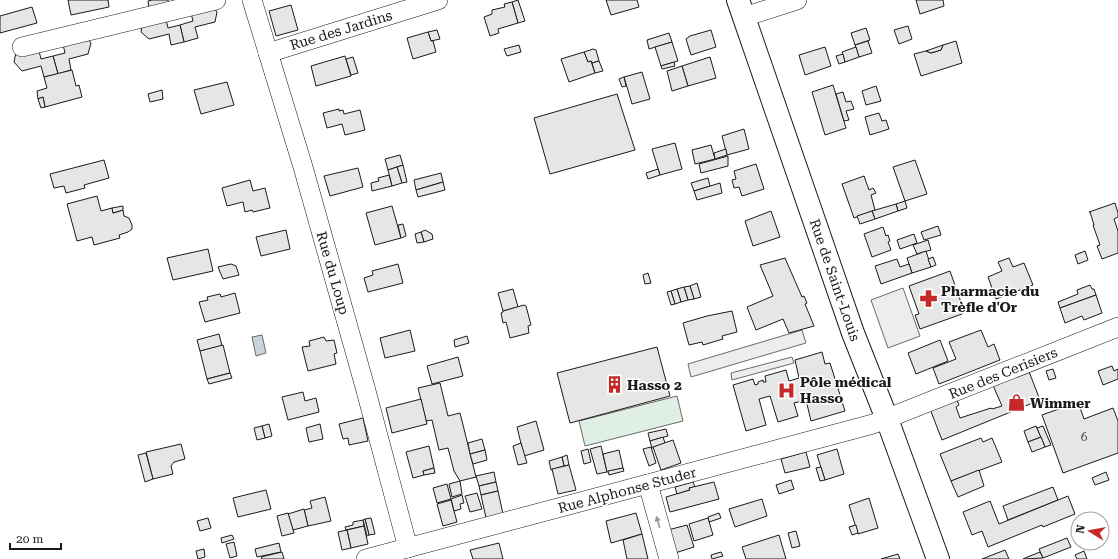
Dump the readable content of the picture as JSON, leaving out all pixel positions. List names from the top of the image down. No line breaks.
{"streets":{"main road":["Rue de Saint-Louis"],"street":["Rue des Jardins","Rue du Loup","Rue des Cerisiers","Rue Alphonse Studer"]},"crossings":[["Rue des Jardins","Rue du Loup"],["Rue du Loup","Rue Alphonse Studer"],["Rue de Saint-Louis","Rue des Cerisiers"],["Rue de Saint-Louis","Rue Alphonse Studer"],["Rue des Cerisiers","Rue Alphonse Studer"]],"places":{"pharmacy":["Pharmacie du Trèfle d'Or"],"building":["Hasso 2"],"hospital":["Pôle médical Hasso"],"shop":["Wimmer"]},"house_numbers":["6"],"scale_bar":"20 m","north":"left"}
